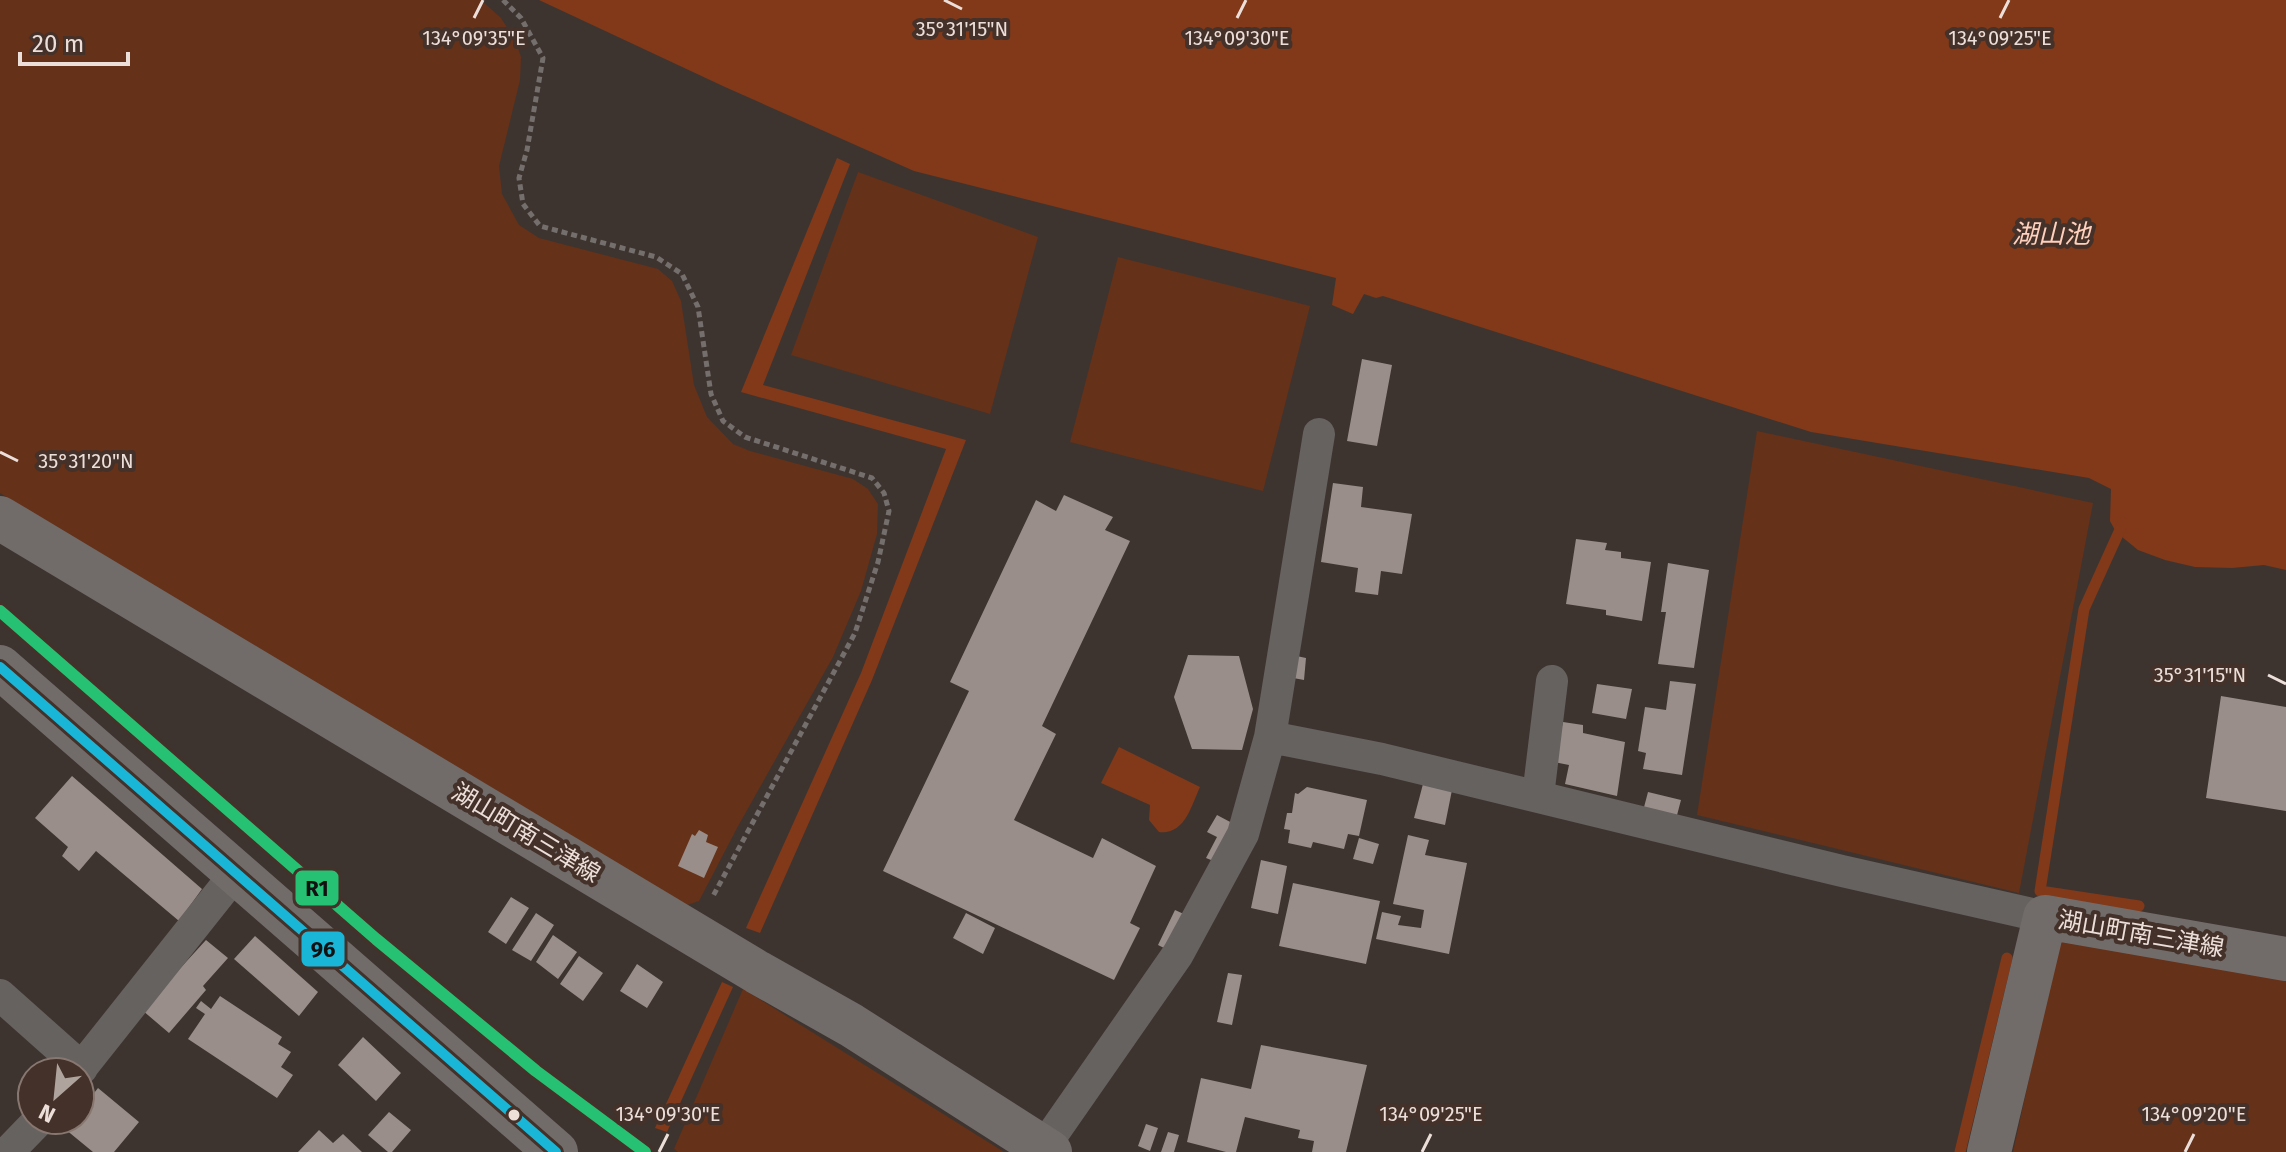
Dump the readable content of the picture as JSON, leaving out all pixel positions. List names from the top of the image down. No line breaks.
{"streets":{"street":["湖山町南三津線"]},"water":["湖山池"],"lines":["transit line R1","transit line 96"],"scale_bar":"20 m","north":"bottom left","coordinates":["35°31'15\"N","134°09'35\"E","134°09'30\"E","134°09'25\"E","35°31'20\"N","134°09'20\"E"]}
